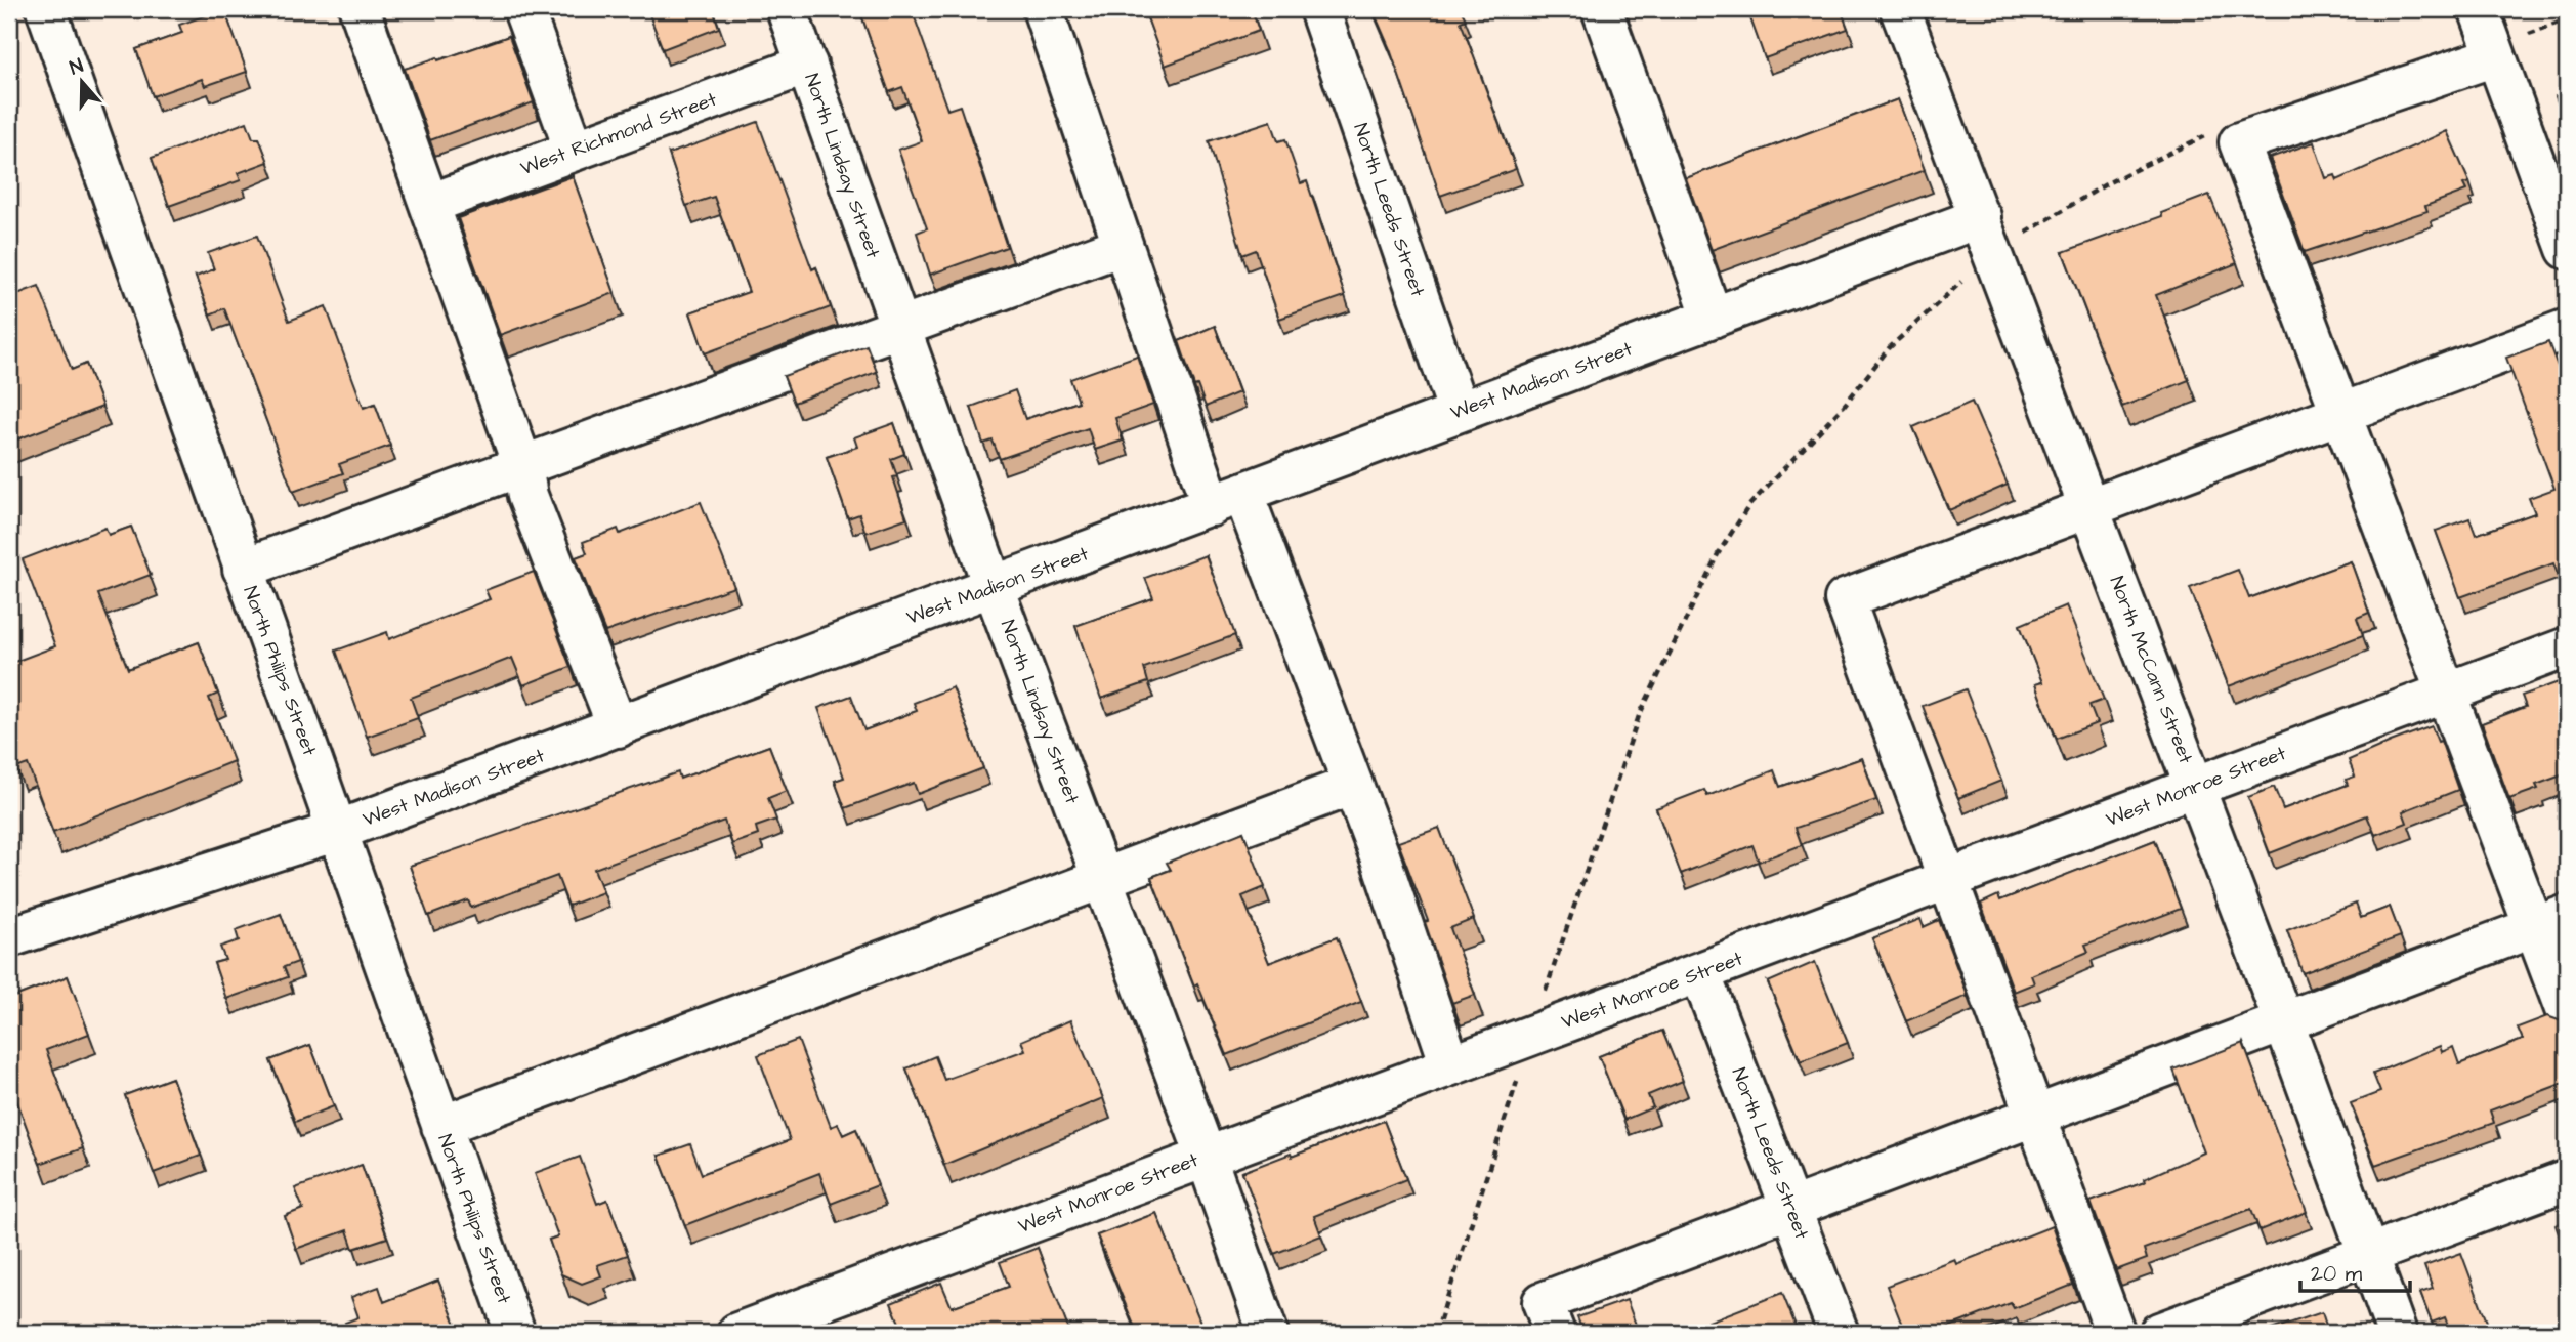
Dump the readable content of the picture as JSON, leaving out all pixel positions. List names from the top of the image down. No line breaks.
{"streets":{"street":["West Richmond Street","North Lindsay Street","North Leeds Street","West Madison Street","North McCann Street","North Philips Street","West Monroe Street"]},"crossings":[["West Richmond Street","North Lindsay Street"],["North Lindsay Street","West Madison Street"],["North Lindsay Street","West Monroe Street"],["North Leeds Street","West Madison Street"],["North Leeds Street","West Monroe Street"],["West Madison Street","North McCann Street"],["West Madison Street","North Philips Street"],["North McCann Street","West Monroe Street"]],"scale_bar":"20 m","north":"top"}
